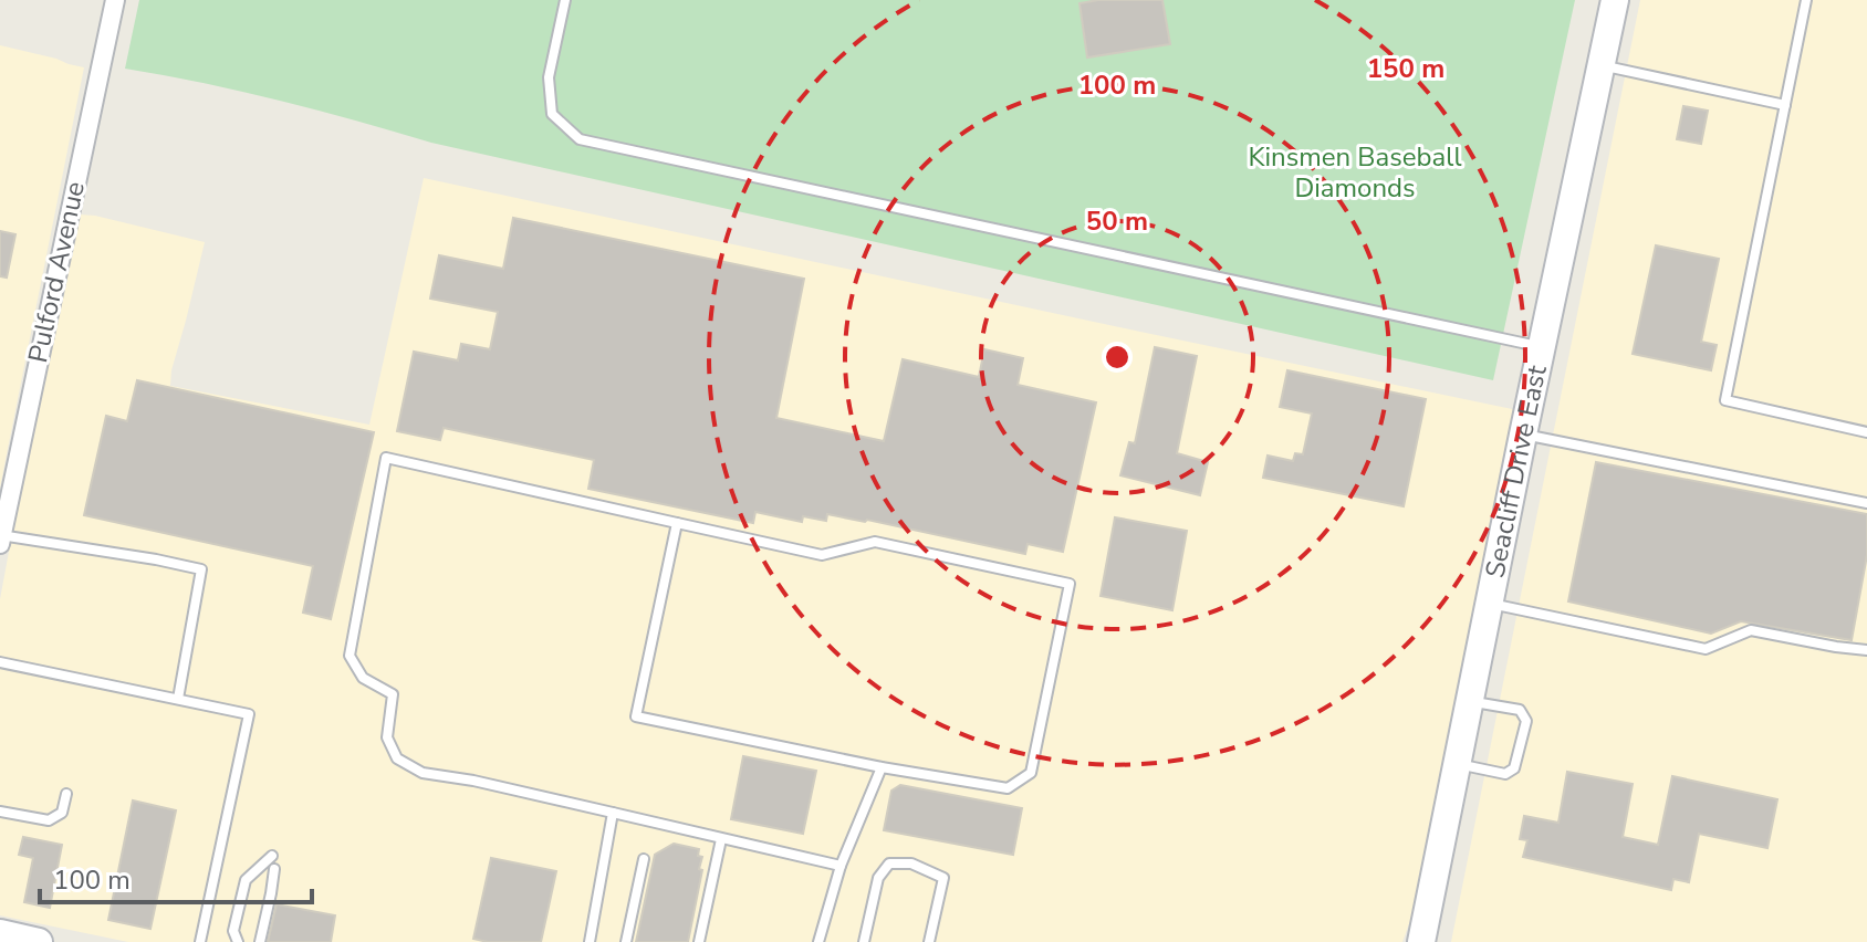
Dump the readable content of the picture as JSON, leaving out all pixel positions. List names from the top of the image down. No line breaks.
{"streets":{"main road":["Seacliff Drive East"],"street":["Pulford Avenue"]},"parks":["Kinsmen Baseball Diamonds"],"scale_bar":"100 m","rings":["150 m","100 m","50 m"]}
